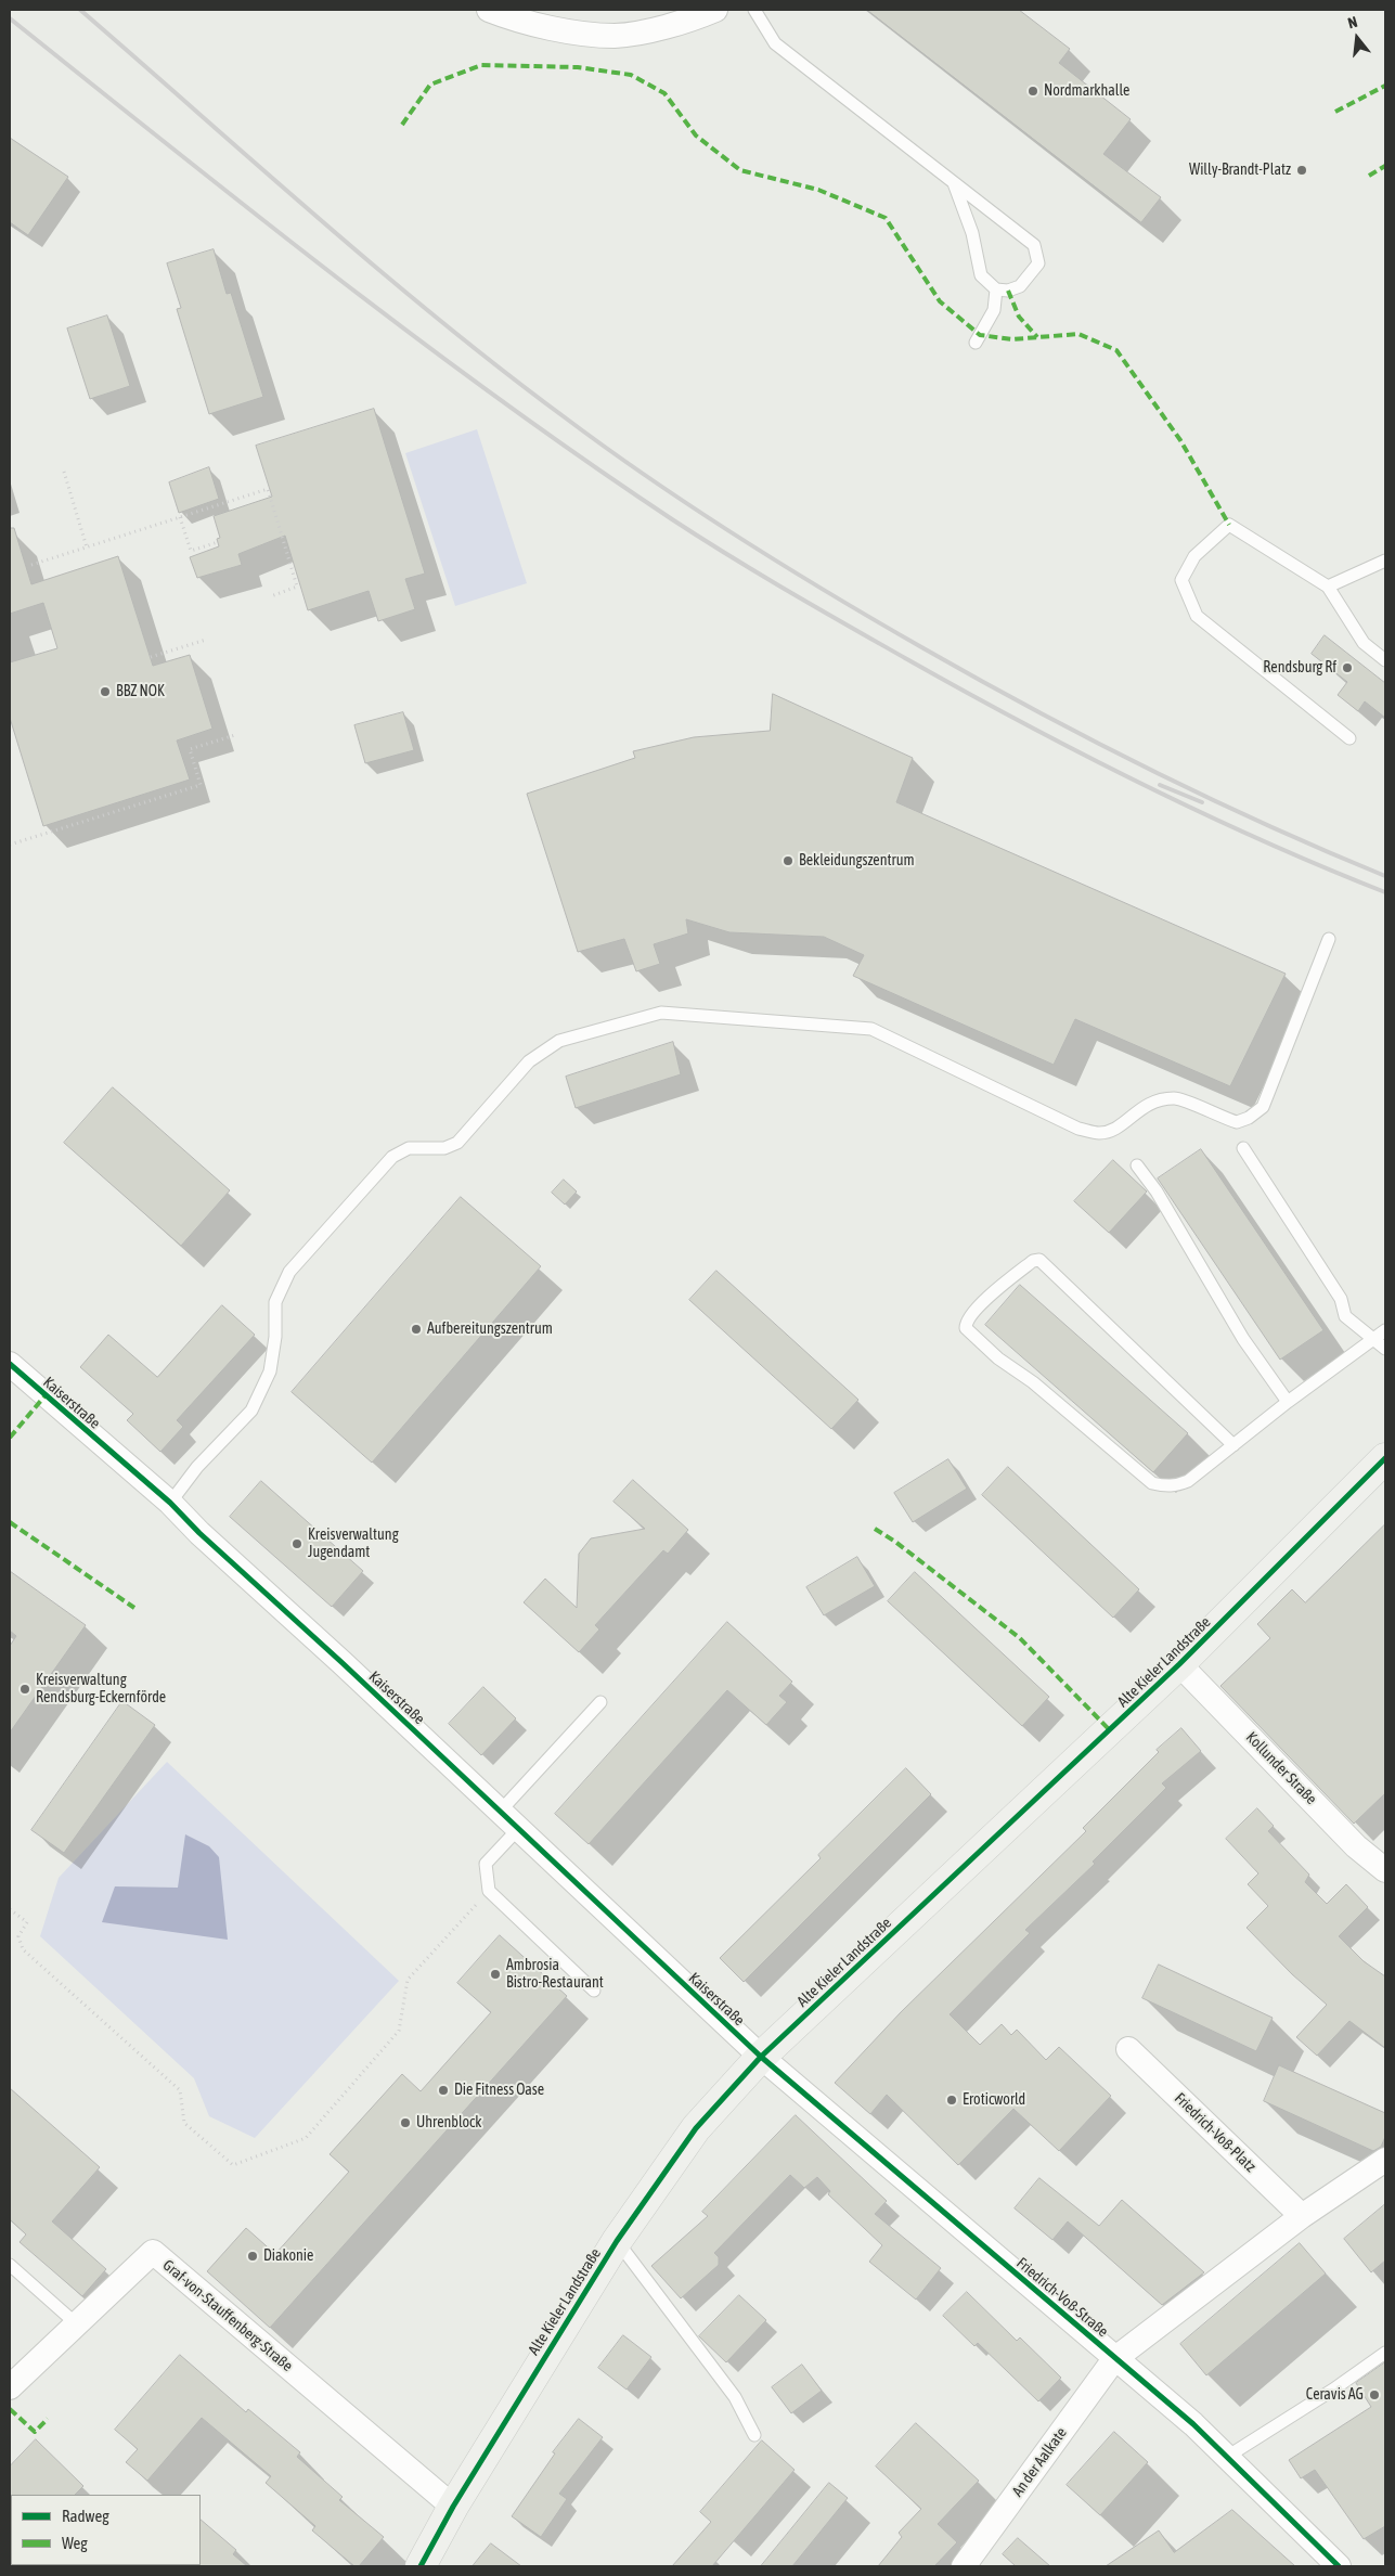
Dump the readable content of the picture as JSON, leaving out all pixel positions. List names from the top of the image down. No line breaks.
{"streets":{"street":["Kaiserstraße","Alte Kieler Landstraße","Kollunder Straße","Friedrich-Voß-Platz","Friedrich-Voß-Straße","Graf-von-Stauffenberg-Straße","An der Aalkate"]},"crossings":[["Kaiserstraße","Alte Kieler Landstraße"],["Kaiserstraße","Friedrich-Voß-Straße"],["Alte Kieler Landstraße","Kollunder Straße"],["Alte Kieler Landstraße","Friedrich-Voß-Straße"],["Alte Kieler Landstraße","Graf-von-Stauffenberg-Straße"],["Friedrich-Voß-Straße","An der Aalkate"]],"places":["Nordmarkhalle","Willy-Brandt-Platz","Rendsburg Rf","BBZ NOK","Bekleidungszentrum","Aufbereitungszentrum","Kreisverwaltung Jugendamt","Kreisverwaltung Rendsburg-Eckernförde","Ambrosia Bistro-Restaurant","Die Fitness Oase","Eroticworld","Uhrenblock","Diakonie","Ceravis AG"],"legend":["Radweg","Weg"],"north":"top"}
